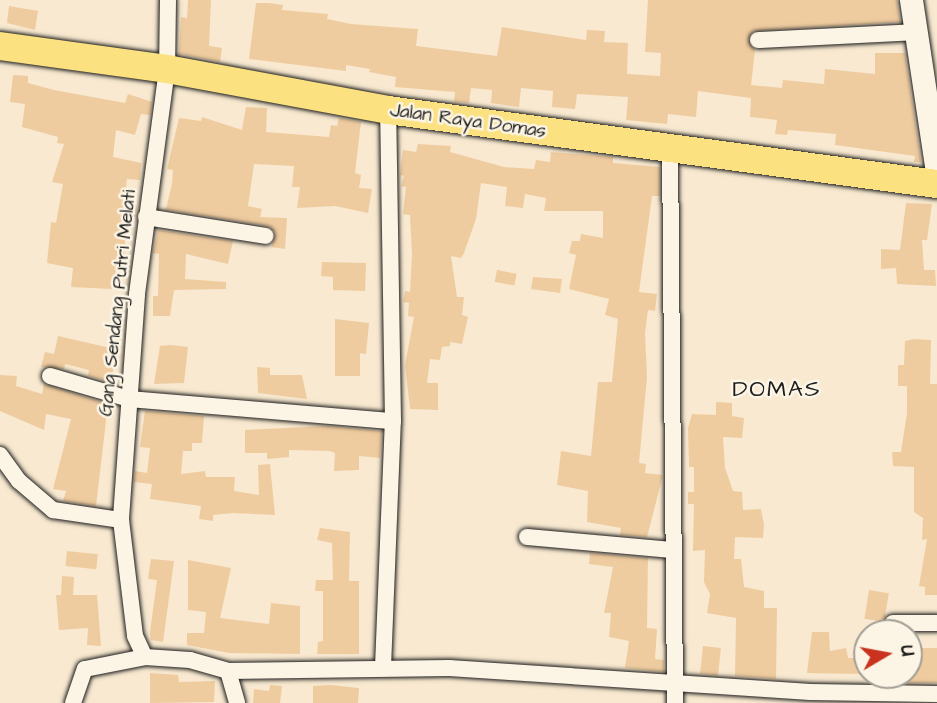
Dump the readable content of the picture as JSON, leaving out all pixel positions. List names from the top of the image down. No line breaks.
{"streets":{"highway":["Jalan Raya Domas"],"street":["Gang Sendang Putri Melati"]},"crossings":[["Jalan Raya Domas","Gang Sendang Putri Melati"]],"districts":["DOMAS"],"north":"right"}
